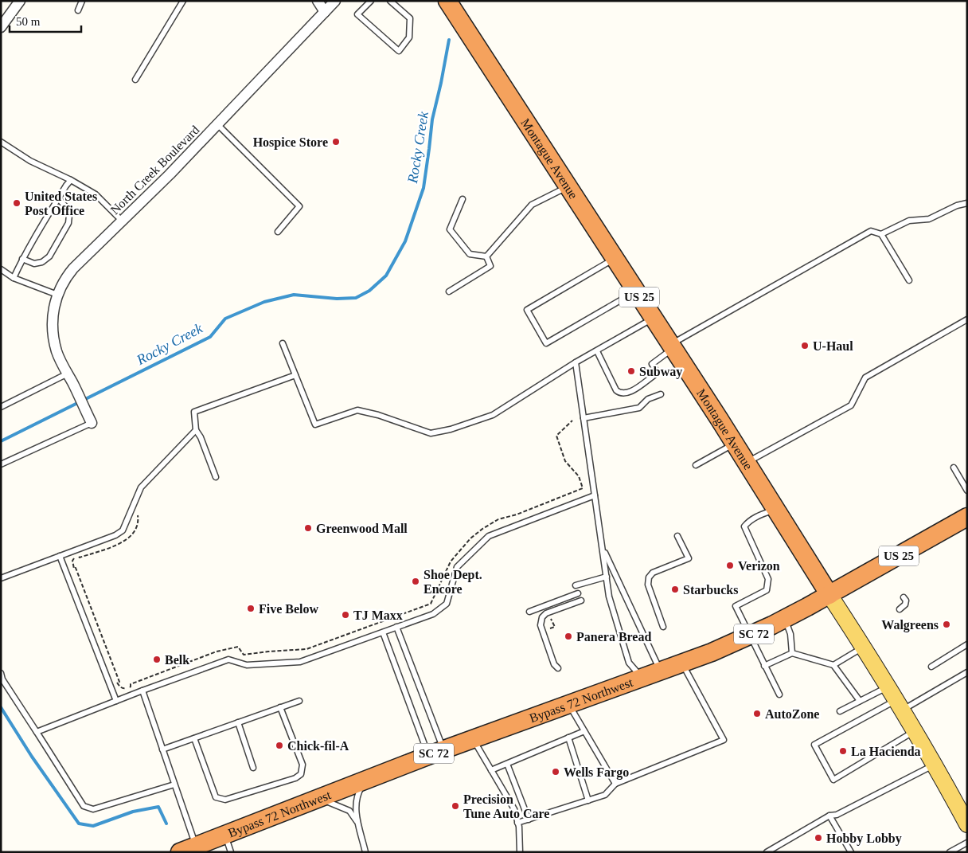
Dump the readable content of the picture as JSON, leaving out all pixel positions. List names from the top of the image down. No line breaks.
{"streets":{"highway":["Montague Avenue","US 25","SC 72","Bypass 72 Northwest"],"street":["North Creek Boulevard"]},"crossings":[["Montague Avenue","Bypass 72 Northwest"]],"water":["Rocky Creek"],"places":["Hospice Store","United States Post Office","U-Haul","Subway","Greenwood Mall","Verizon","Shoe Dept. Encore","Starbucks","Five Below","TJ Maxx","Walgreens","Panera Bread","Belk","AutoZone","Chick-fil-A","La Hacienda","Wells Fargo","Precision Tune Auto Care","Hobby Lobby"],"scale_bar":"50 m"}
